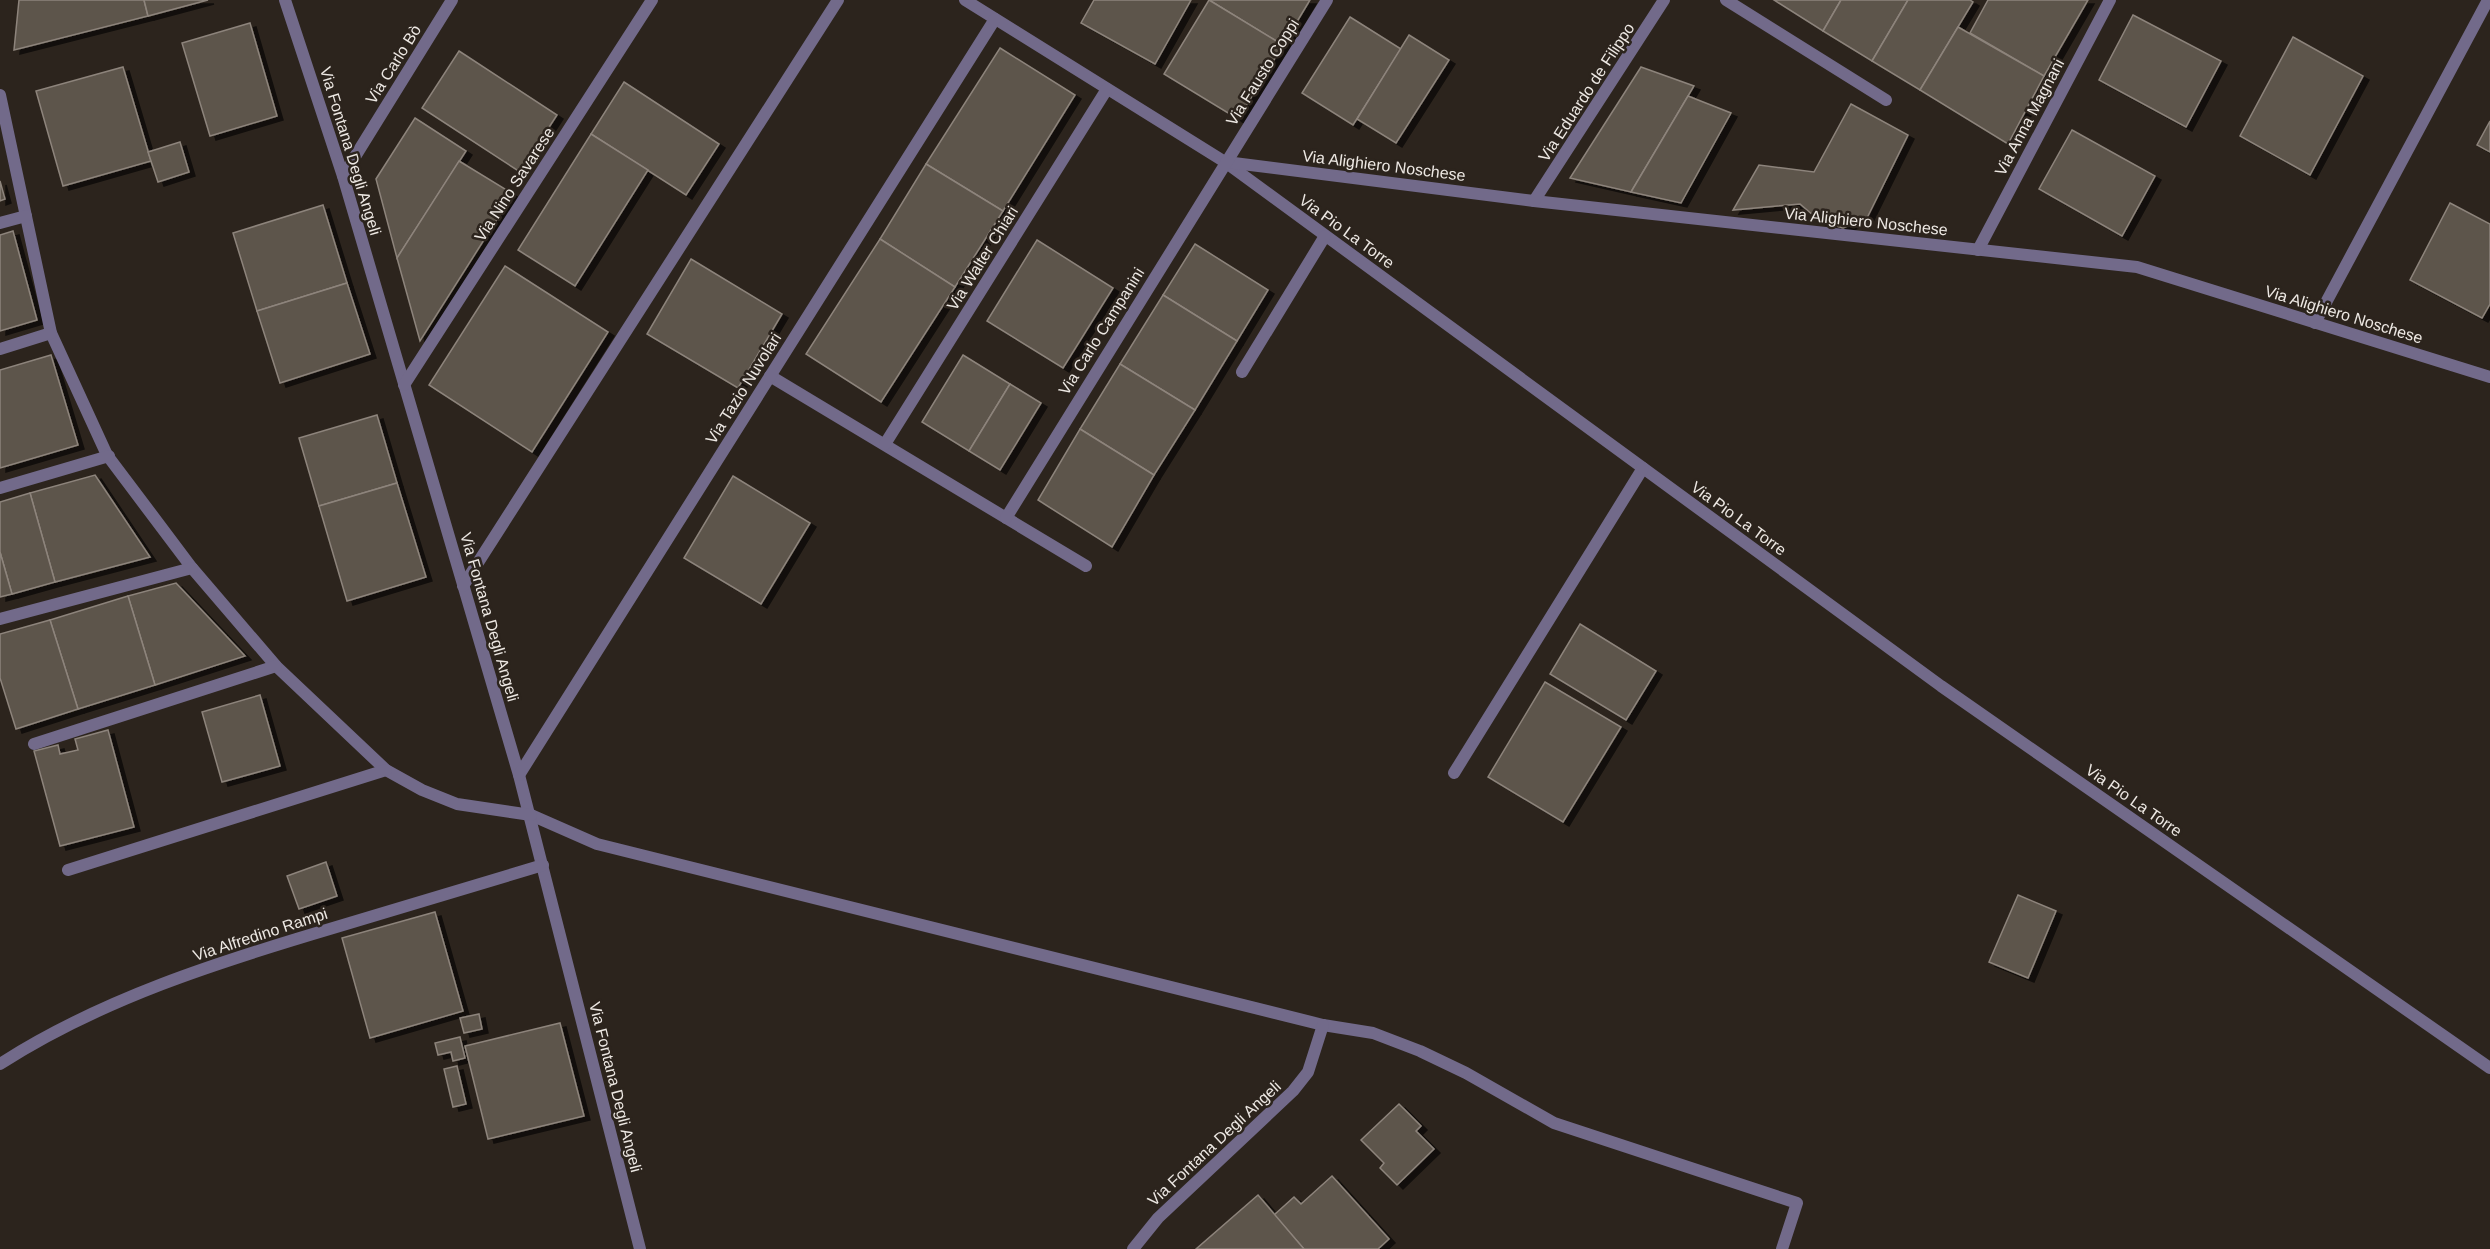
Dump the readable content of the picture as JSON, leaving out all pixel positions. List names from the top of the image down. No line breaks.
{"streets":{"street":["Via Carlo Bò","Via Fausto Coppi","Via Eduardo de Filippo","Via Anna Magnani","Via Fontana Degli Angeli","Via Alighiero Noschese","Via Nino Savarese","Via Pio La Torre","Via Walter Chiari","Via Carlo Campanini","Via Tazio Nuvolari","Via Alfredino Rampi"]},"crossings":[["Via Carlo Bò","Via Fontana Degli Angeli"],["Via Fausto Coppi","Via Alighiero Noschese"],["Via Fausto Coppi","Via Pio La Torre"],["Via Fausto Coppi","Via Carlo Campanini"],["Via Eduardo de Filippo","Via Alighiero Noschese"],["Via Anna Magnani","Via Alighiero Noschese"],["Via Fontana Degli Angeli","Via Nino Savarese"],["Via Fontana Degli Angeli","Via Tazio Nuvolari"],["Via Fontana Degli Angeli","Via Alfredino Rampi"],["Via Alighiero Noschese","Via Pio La Torre"],["Via Alighiero Noschese","Via Carlo Campanini"],["Via Pio La Torre","Via Walter Chiari"],["Via Pio La Torre","Via Carlo Campanini"],["Via Pio La Torre","Via Tazio Nuvolari"]]}
